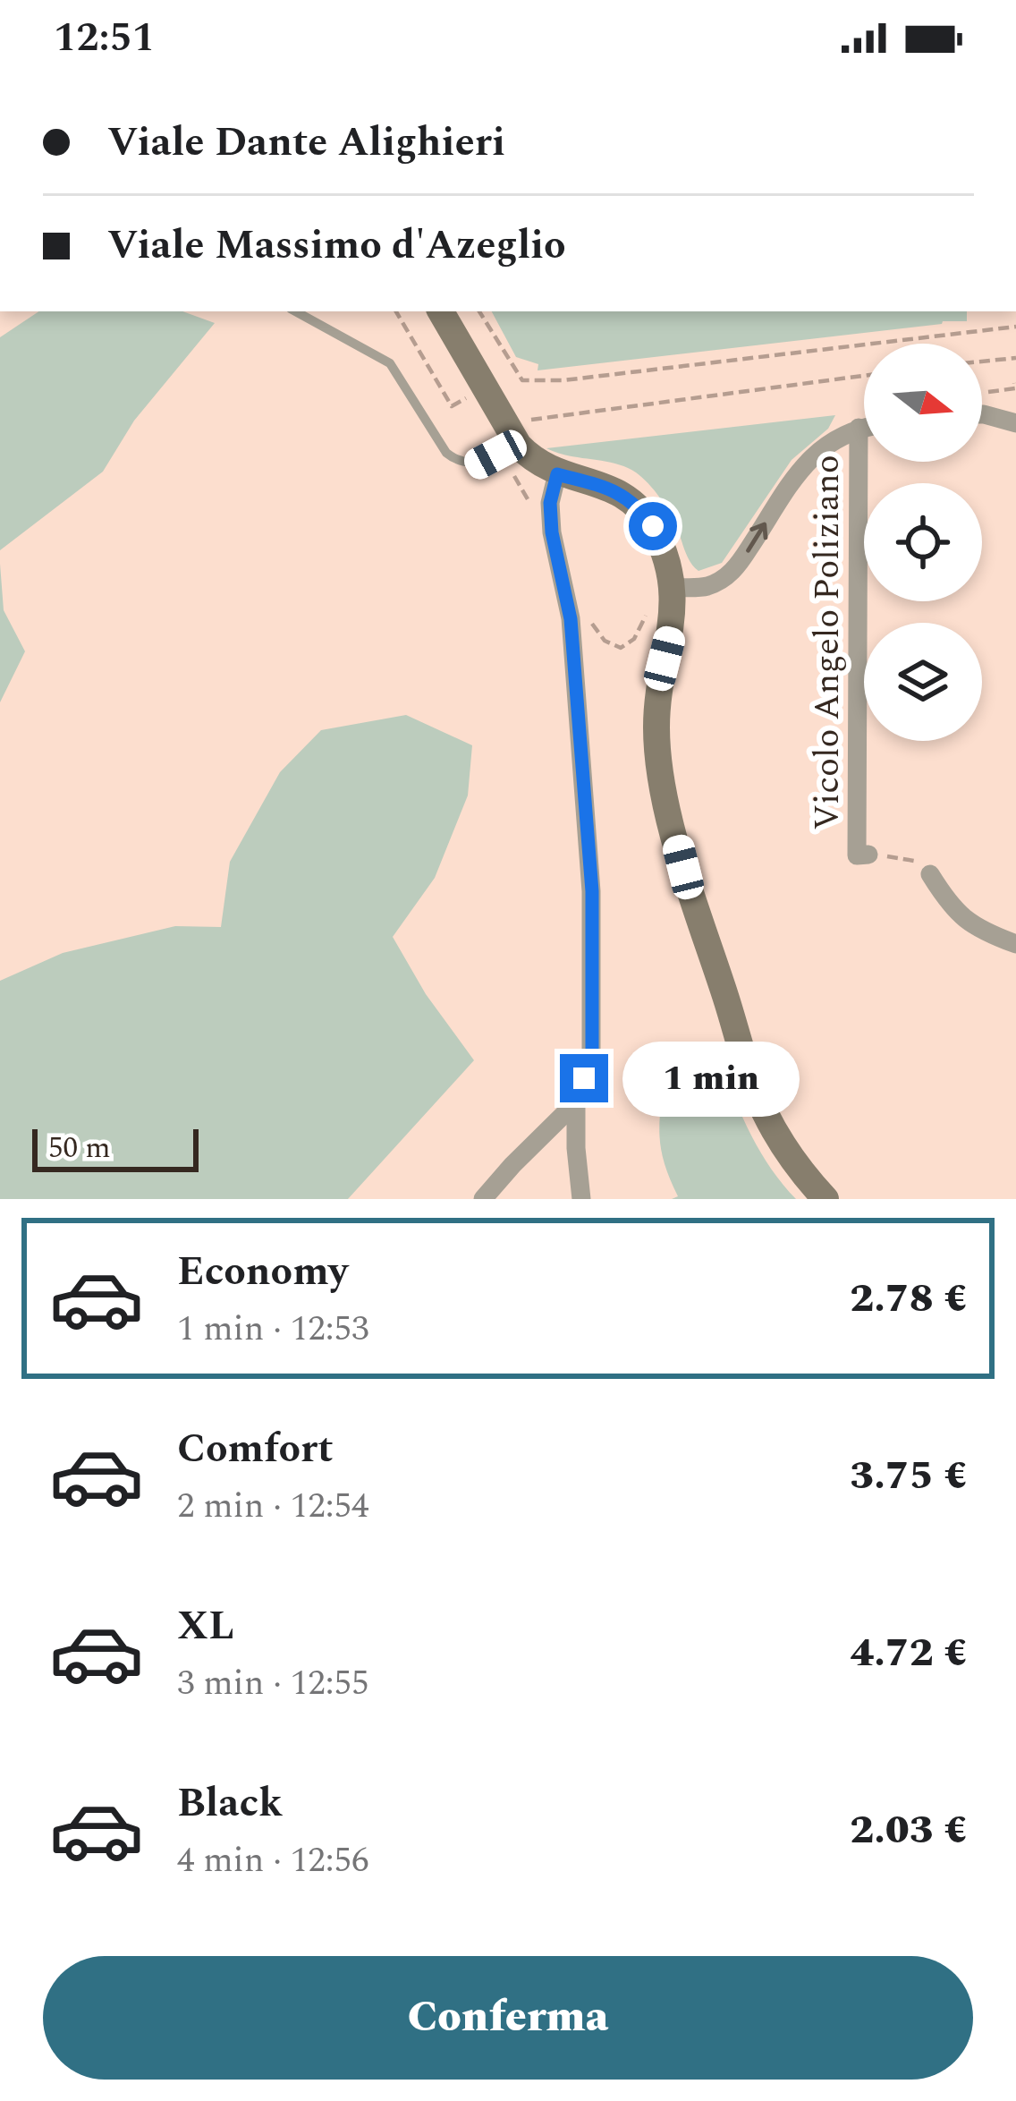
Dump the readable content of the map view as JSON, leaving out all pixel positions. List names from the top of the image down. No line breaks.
{"streets":{"street":["Vicolo Angelo Poliziano"]},"scale_bar":"50 m","north":"right","page":{"status":"12:51","banner":["Viale Dante Alighieri","Viale Massimo d'Azeglio"],"bubble":"1 min","scale":"50 m","list":[{"name":"Economy","note":"1 min · 12:53","value":"2.78 €"},{"name":"Comfort","note":"2 min · 12:54","value":"3.75 €"},{"name":"XL","note":"3 min · 12:55","value":"4.72 €"},{"name":"Black","note":"4 min · 12:56","value":"2.03 €"}],"buttons":"Conferma"}}
